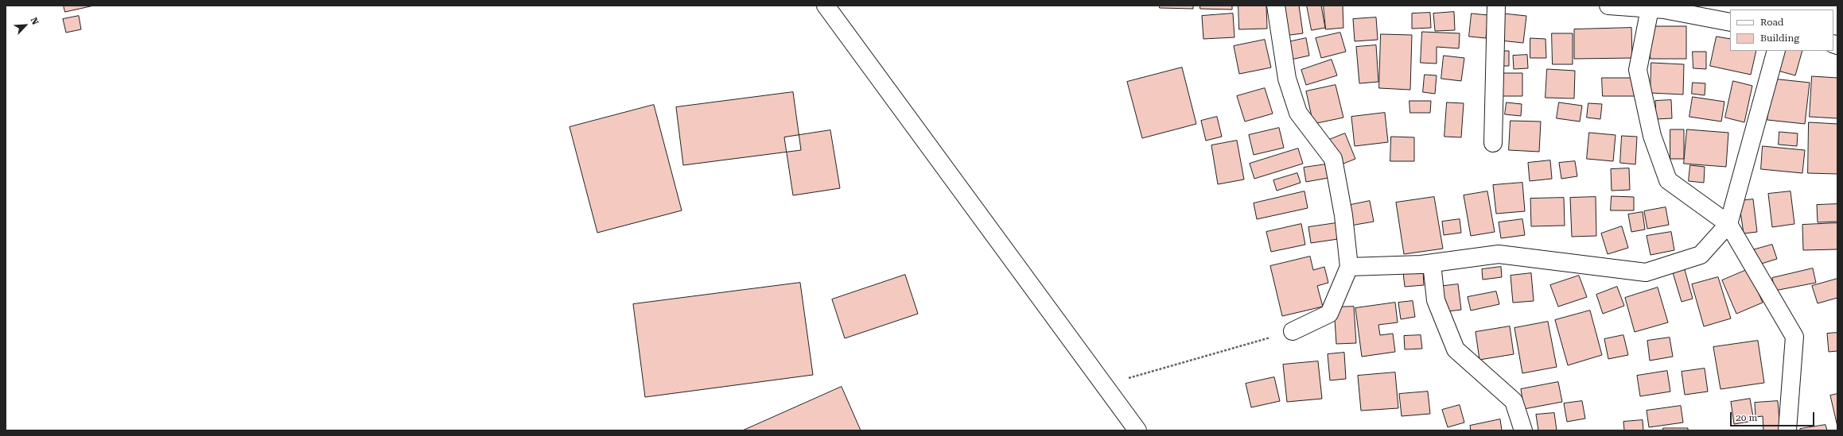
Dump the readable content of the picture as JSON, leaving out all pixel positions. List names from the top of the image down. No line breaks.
{"legend":["Road","Building"],"scale_bar":"20 m","north":"top right"}
